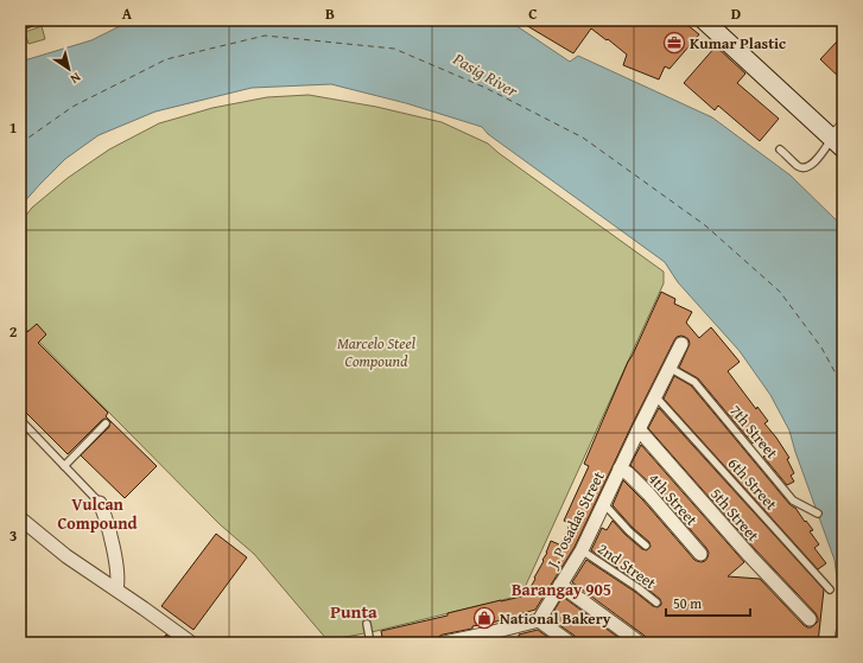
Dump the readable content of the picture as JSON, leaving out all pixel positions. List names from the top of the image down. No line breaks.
{"streets":{"street":["4th Street","5th Street","J. Posadas Street"],"lane":["7th Street","6th Street","2nd Street"]},"crossings":[["7th Street","J. Posadas Street"],["6th Street","J. Posadas Street"],["4th Street","J. Posadas Street"],["5th Street","J. Posadas Street"],["J. Posadas Street","2nd Street"]],"districts":["Vulcan Compound","Barangay 905","Punta"],"water":["Pasig River"],"parks":["Marcelo Steel Compound"],"places":{"office":["Kumar Plastic"],"shop":["National Bakery"]},"scale_bar":"50 m","north":"bottom right","grid":{"columns":["A","B","C","D"],"rows":["1","2","3"]}}
